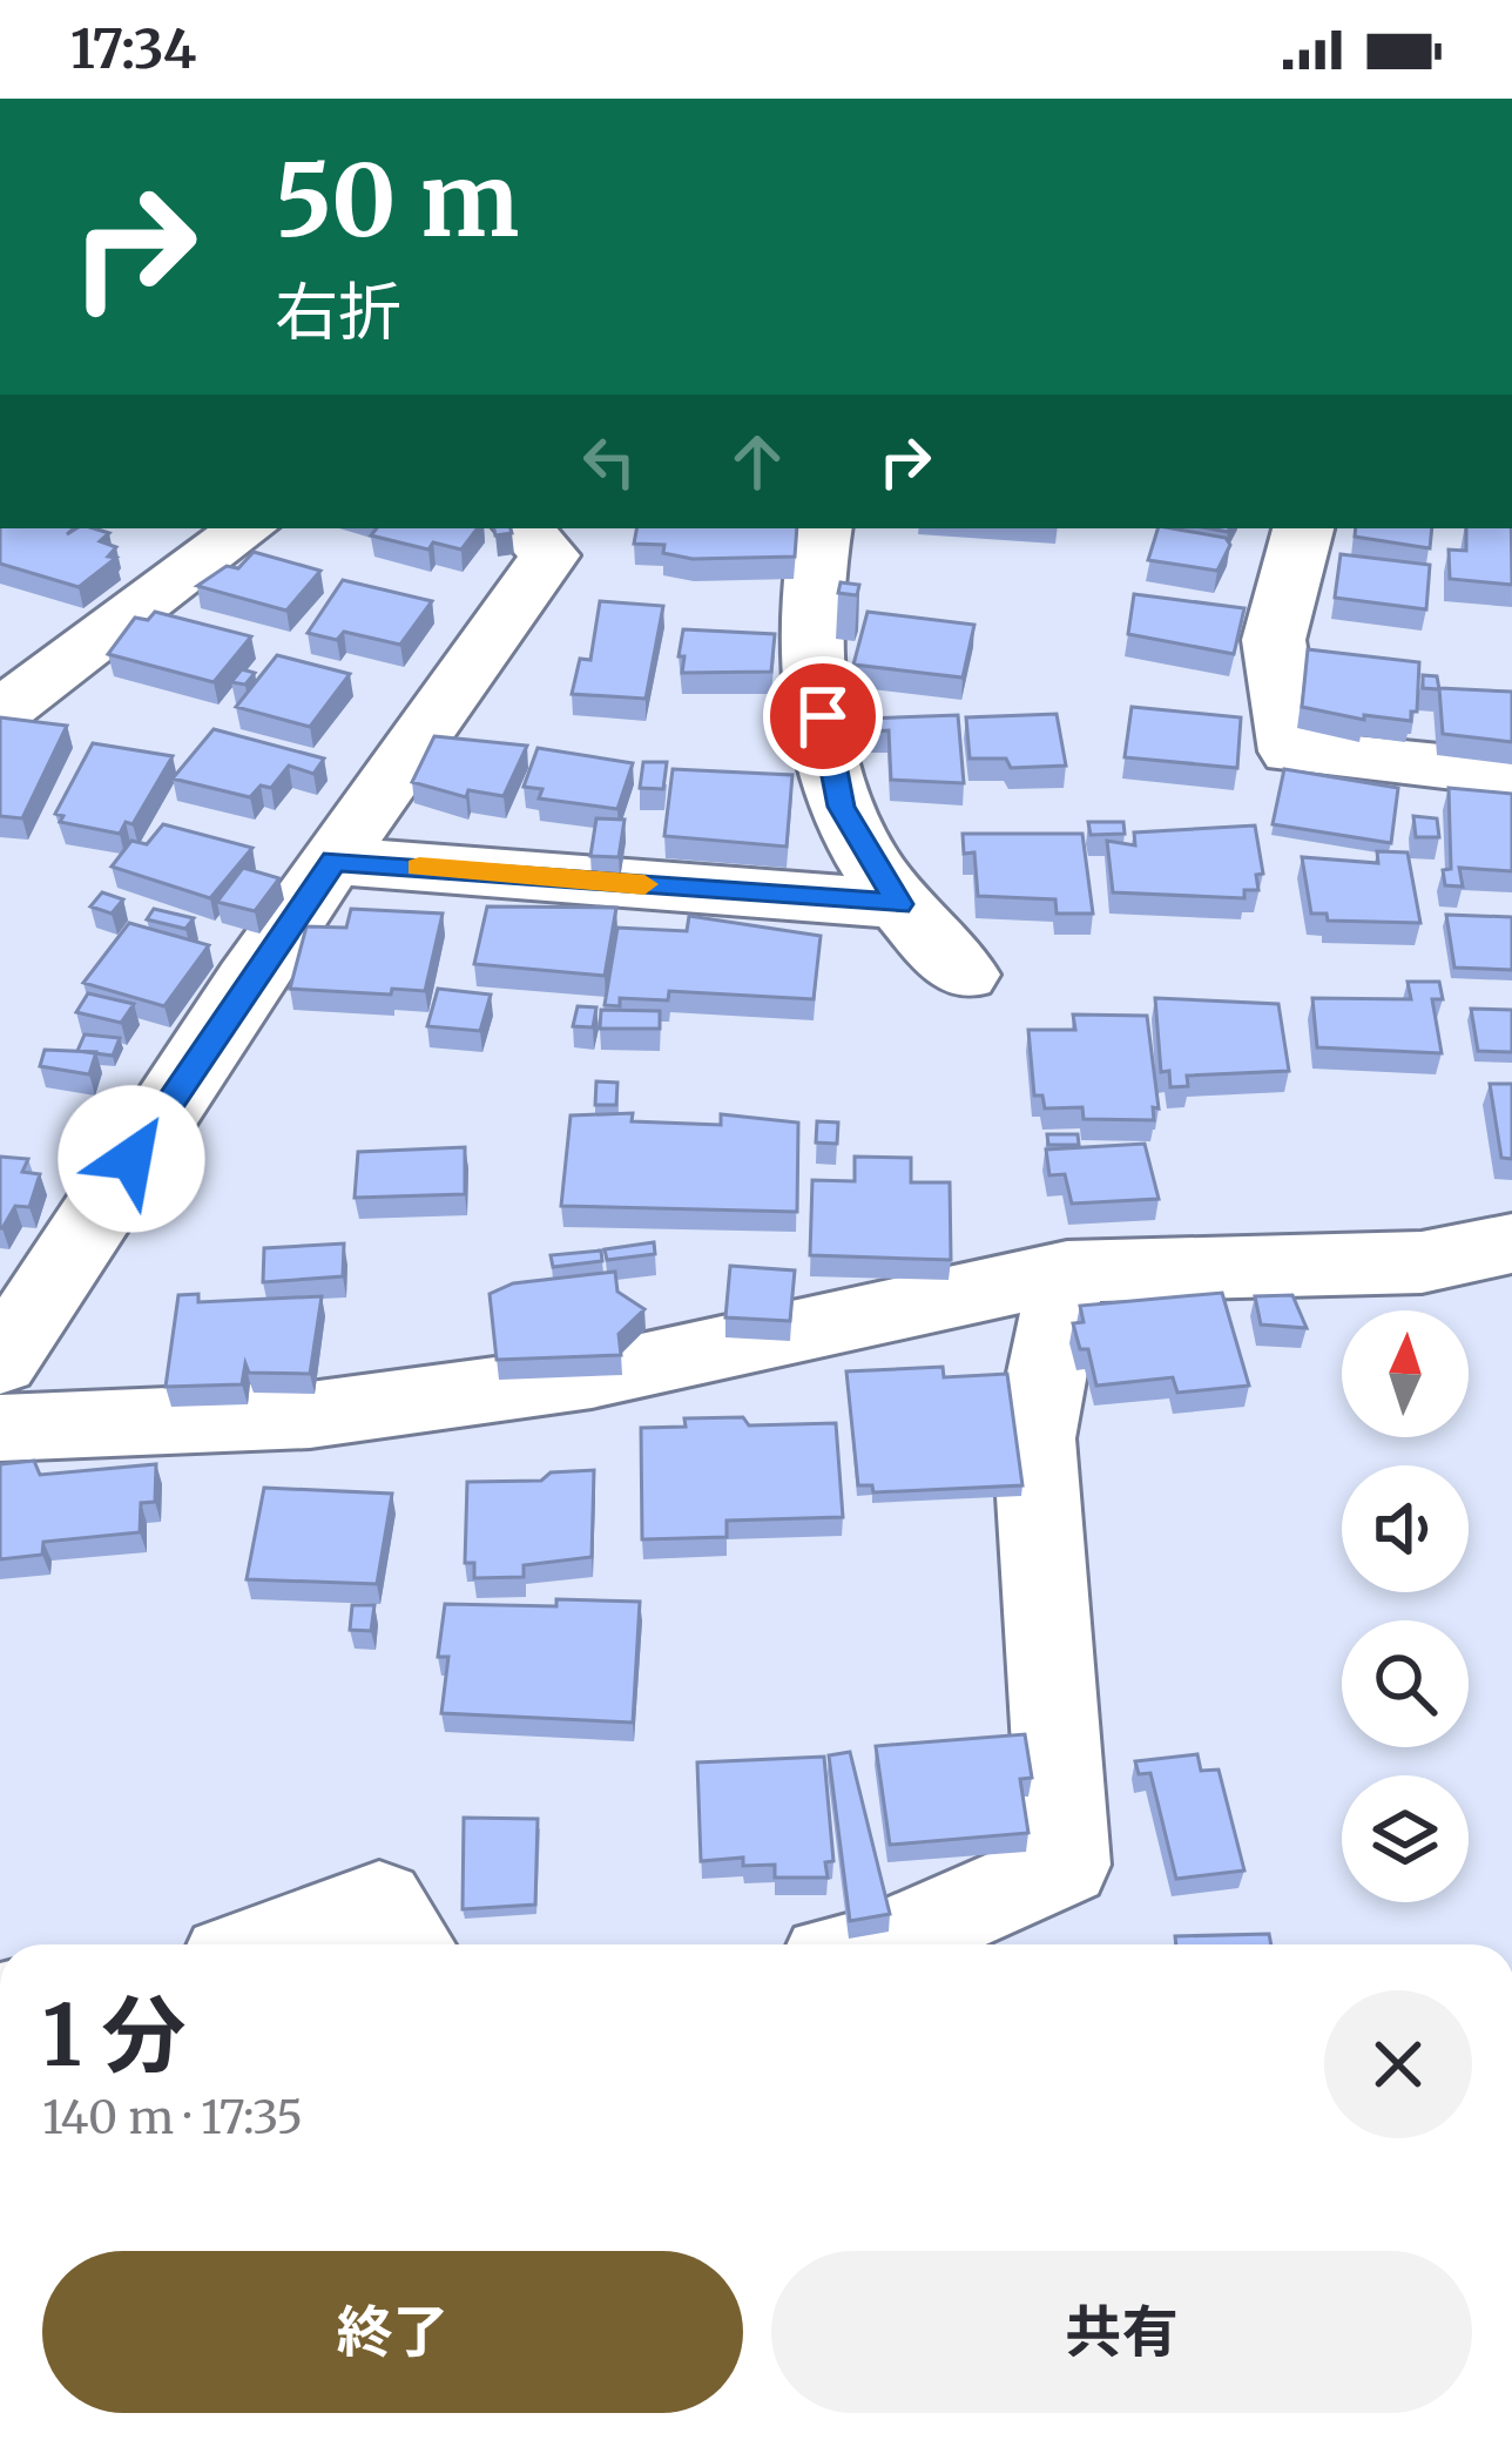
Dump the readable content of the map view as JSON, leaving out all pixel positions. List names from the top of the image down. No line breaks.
{"north":"top","page":{"status":"17:34","turn":["50 m","右折"],"heading":["1 分","140 m · 17:35"],"buttons":["終了","共有"]}}
